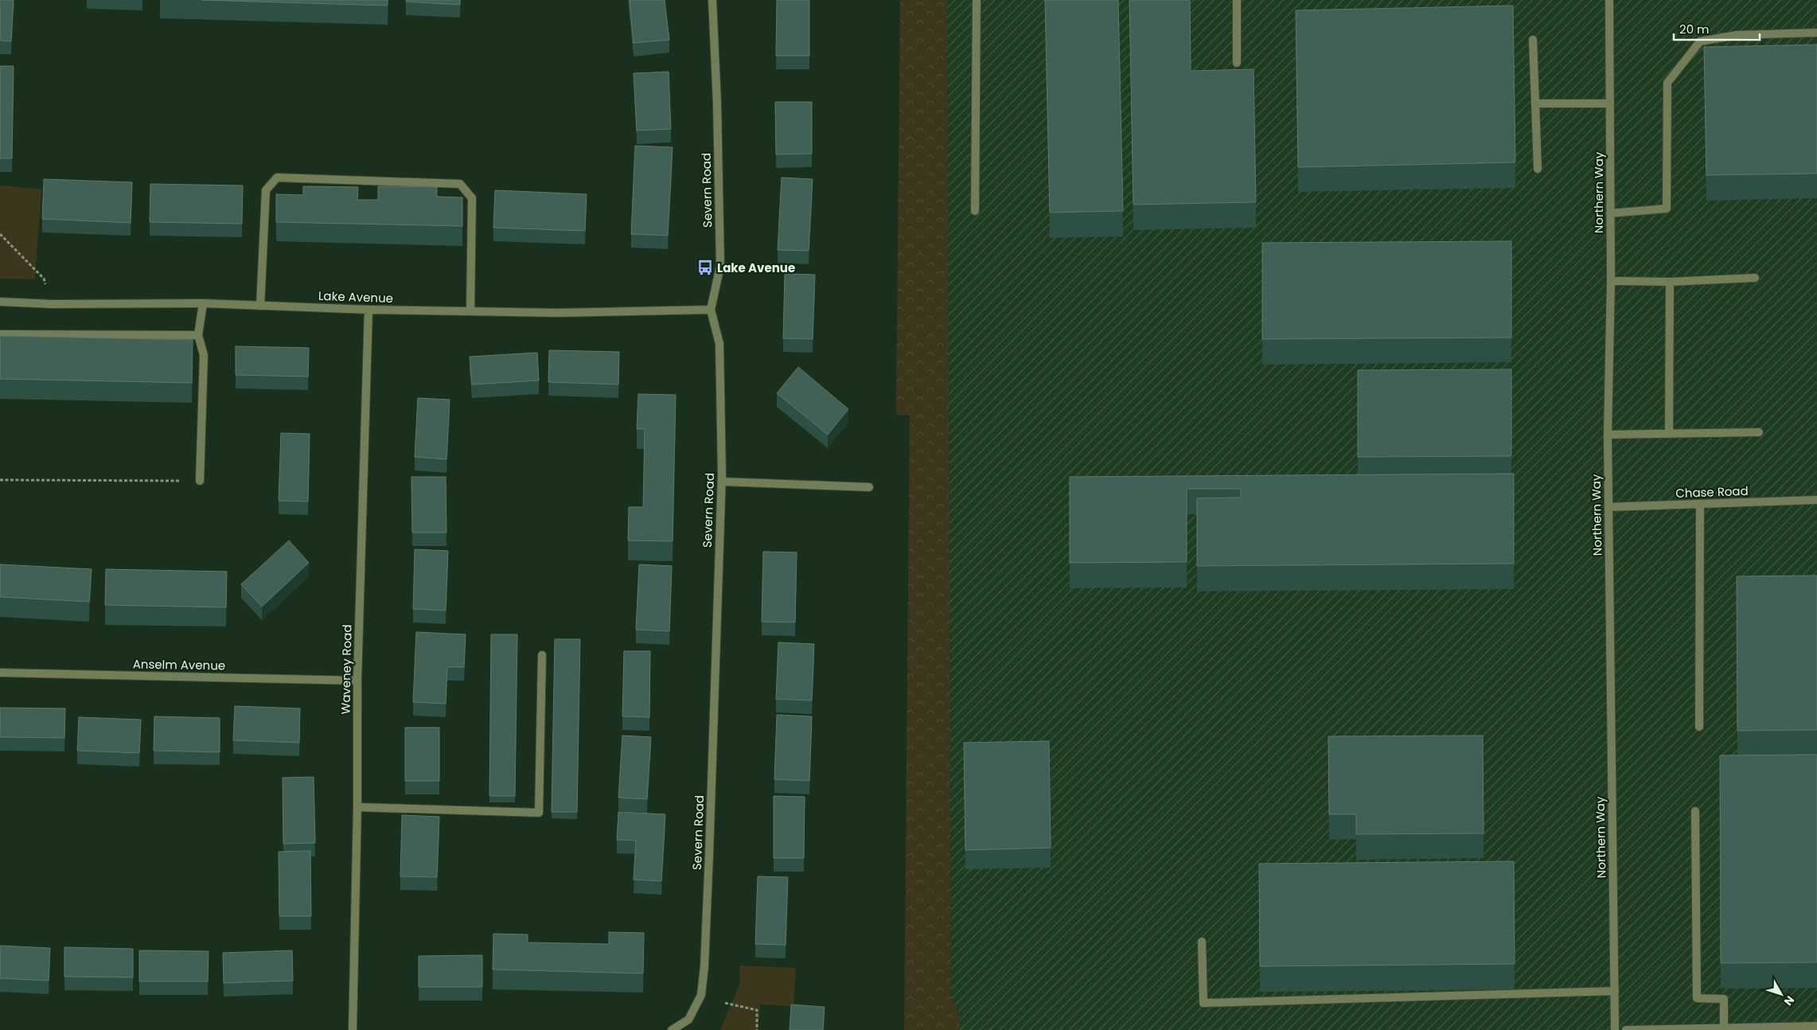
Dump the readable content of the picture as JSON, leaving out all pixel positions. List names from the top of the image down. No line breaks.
{"streets":{"street":["Severn Road","Northern Way","Lake Avenue","Chase Road","Anselm Avenue","Waveney Road"]},"crossings":[["Severn Road","Lake Avenue"],["Northern Way","Chase Road"],["Lake Avenue","Waveney Road"],["Anselm Avenue","Waveney Road"]],"places":{"bus stop":["Lake Avenue"]},"scale_bar":"20 m","north":"bottom right"}
